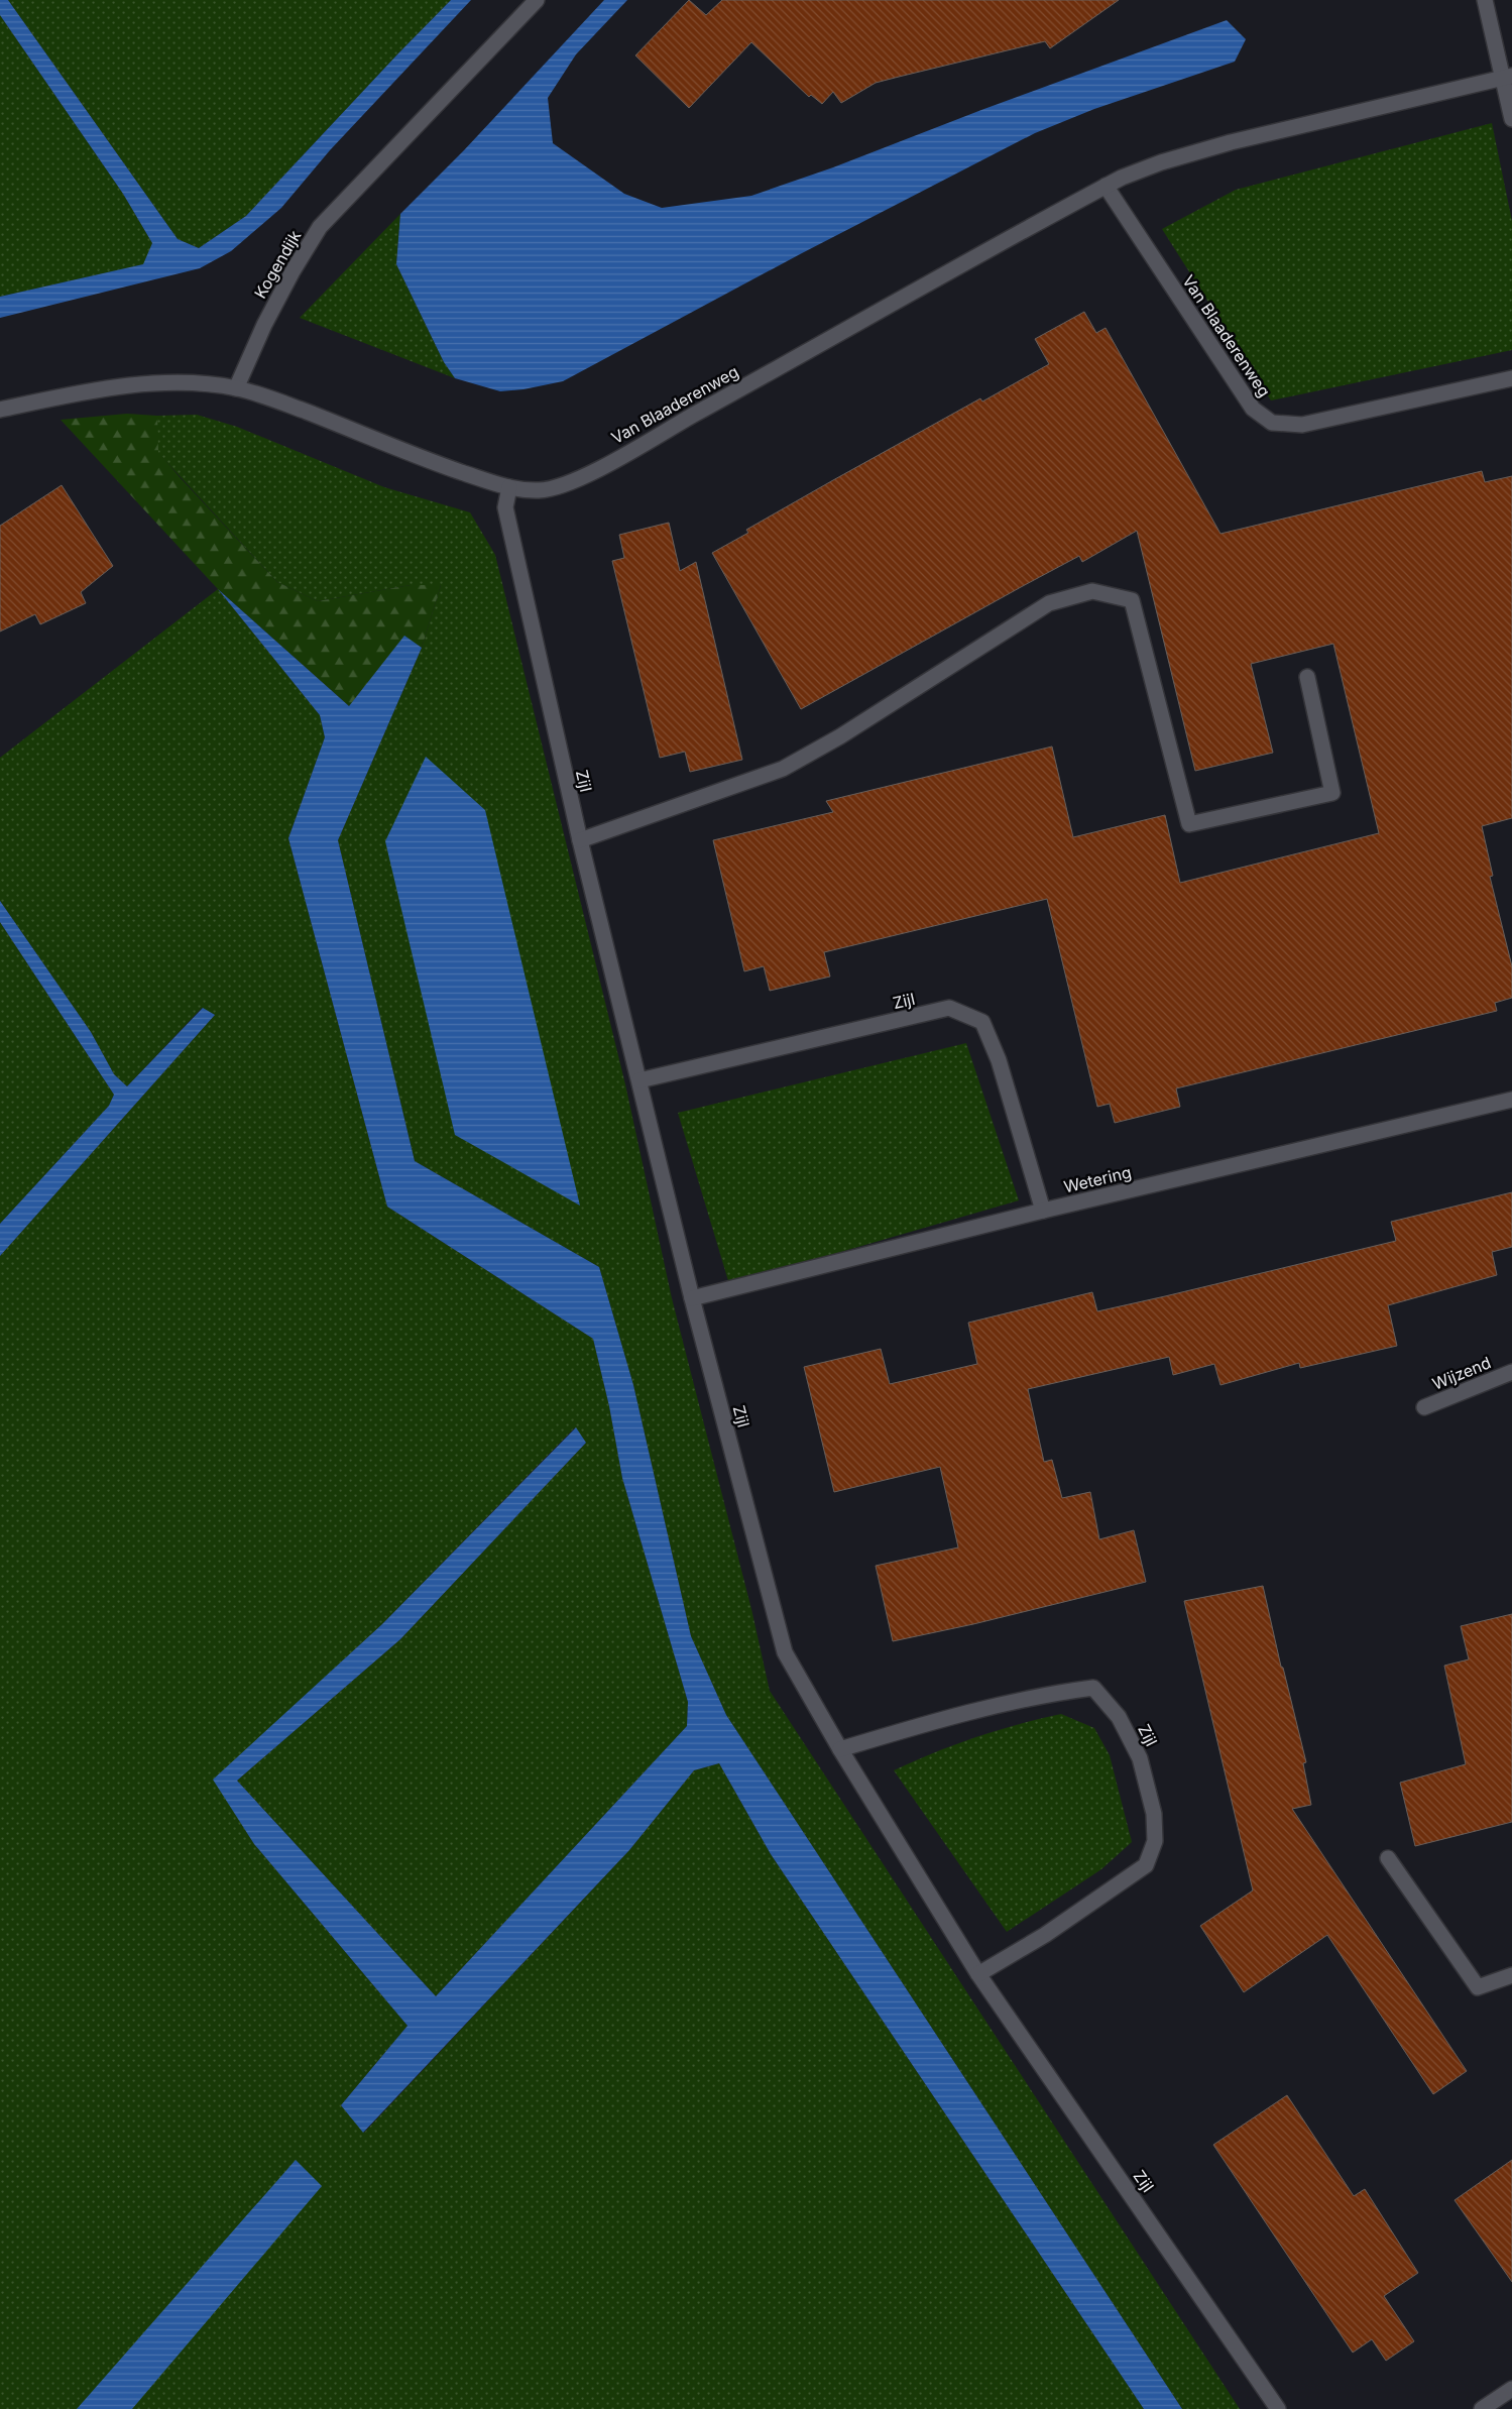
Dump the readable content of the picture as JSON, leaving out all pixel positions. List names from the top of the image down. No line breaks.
{"streets":{"street":["Kogendijk","Van Blaaderenweg","Zijl","Wetering","Wijzend"]},"crossings":[["Kogendijk","Van Blaaderenweg"],["Van Blaaderenweg","Zijl"],["Zijl","Wetering"]]}
